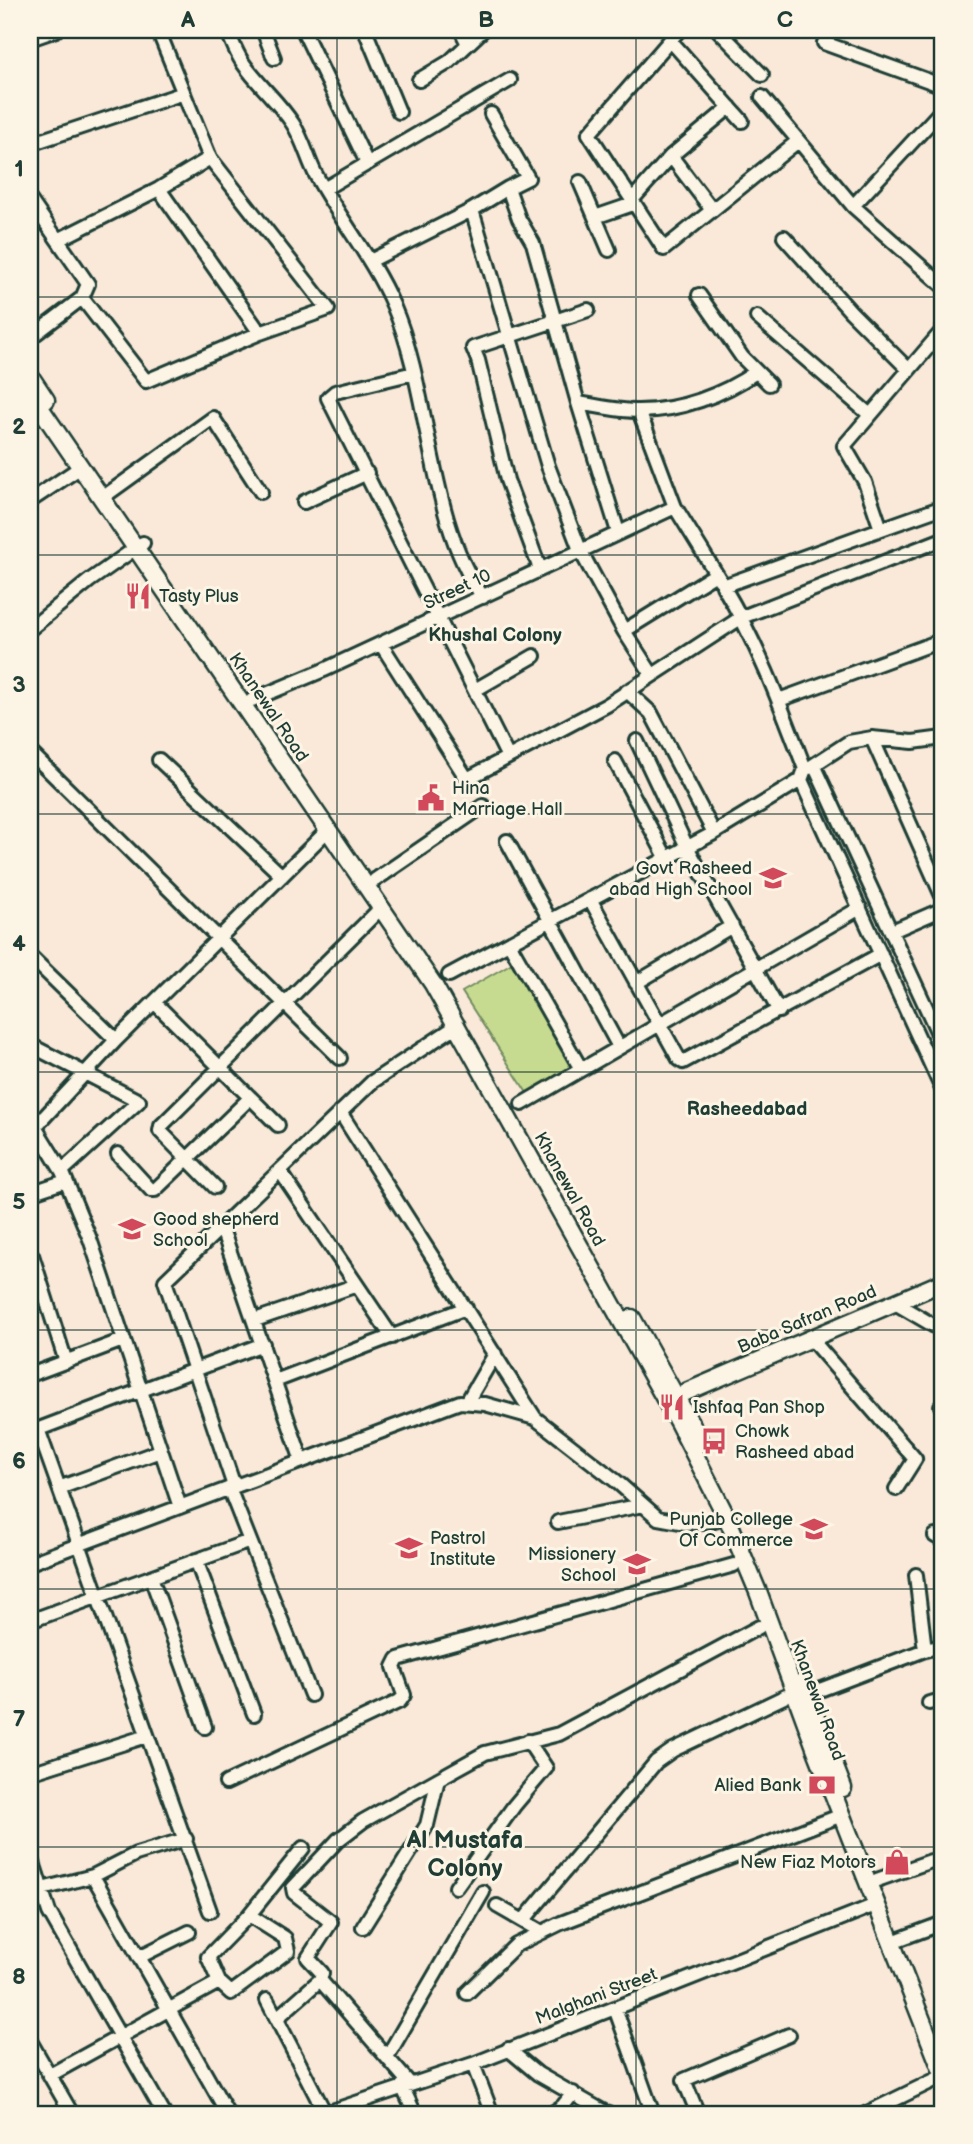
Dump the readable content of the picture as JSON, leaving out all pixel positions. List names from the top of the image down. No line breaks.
{"streets":{"main road":["Khanewal Road","Baba Safran Road"],"street":["Street 10","Malghani Street"]},"crossings":[["Street 10","Khanewal Road"],["Khanewal Road","Malghani Street"]],"districts":["Khushal Colony","Rasheedabad","Al Mustafa Colony"],"places":{"restaurant":["Tasty Plus","Ishfaq Pan Shop"],"public building":["Hina Marriage Hall"],"school or university":["Govt Rasheed abad High School","Good shepherd School","Punjab College Of Commerce","Pastrol Institute","Missionery School"],"bus stop":["Chowk Rasheed abad"],"bank":["Alied Bank"],"shop":["New Fiaz Motors"]},"grid":{"columns":["A","B","C"],"rows":["1","2","3","4","5","6","7","8"]}}
